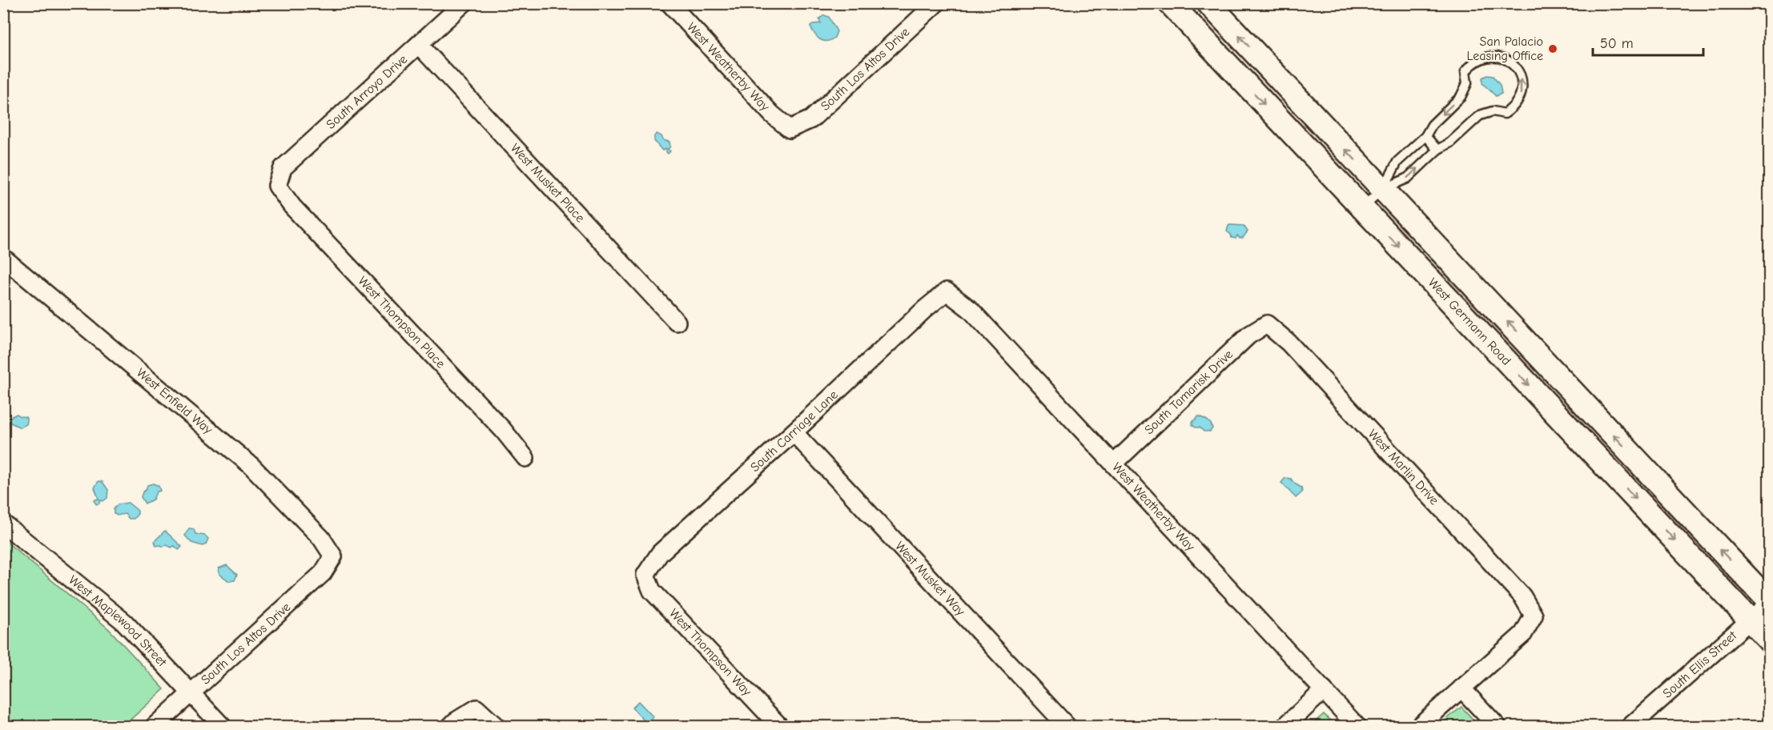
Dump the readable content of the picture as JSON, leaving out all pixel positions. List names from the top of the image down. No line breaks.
{"streets":{"main road":["West Germann Road"],"street":["West Weatherby Way","South Los Altos Drive","South Arroyo Drive","West Musket Place","West Thompson Place","South Tamarisk Drive","West Enfield Way","South Carriage Lane","West Marlin Drive","West Musket Way","West Maplewood Street","West Thompson Way","South Ellis Street"]},"crossings":[["West Weatherby Way","South Los Altos Drive"],["West Weatherby Way","South Tamarisk Drive"],["West Weatherby Way","South Carriage Lane"],["South Los Altos Drive","West Enfield Way"],["South Los Altos Drive","West Maplewood Street"],["South Arroyo Drive","West Musket Place"],["South Arroyo Drive","West Thompson Place"],["West Germann Road","South Ellis Street"],["South Tamarisk Drive","West Marlin Drive"],["South Carriage Lane","West Musket Way"],["South Carriage Lane","West Thompson Way"]],"places":["San Palacio Leasing Office"],"scale_bar":"50 m"}
